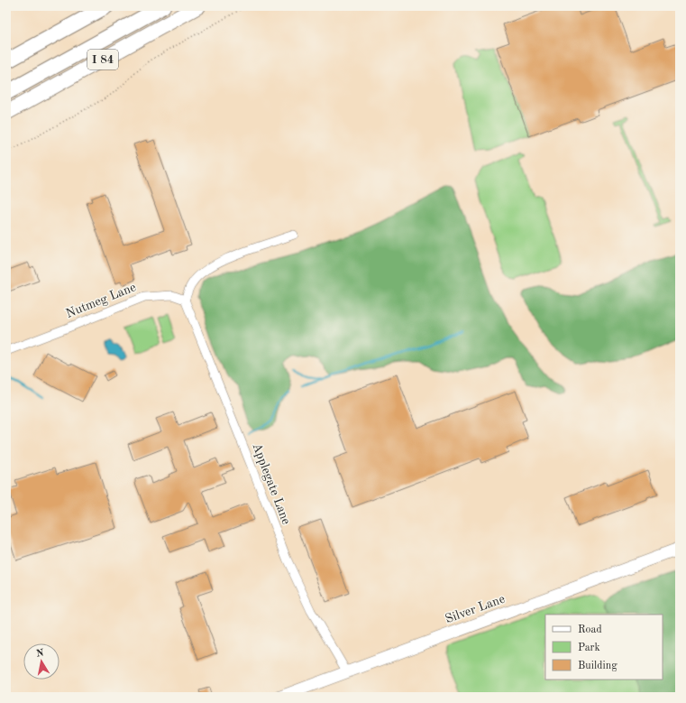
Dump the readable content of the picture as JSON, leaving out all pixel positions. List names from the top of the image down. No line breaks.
{"streets":{"highway":["I 84"],"main road":["Silver Lane"],"street":["Nutmeg Lane","Applegate Lane"]},"crossings":[["Nutmeg Lane","Applegate Lane"],["Applegate Lane","Silver Lane"]],"legend":["Road","Park","Building"],"north":"top"}
